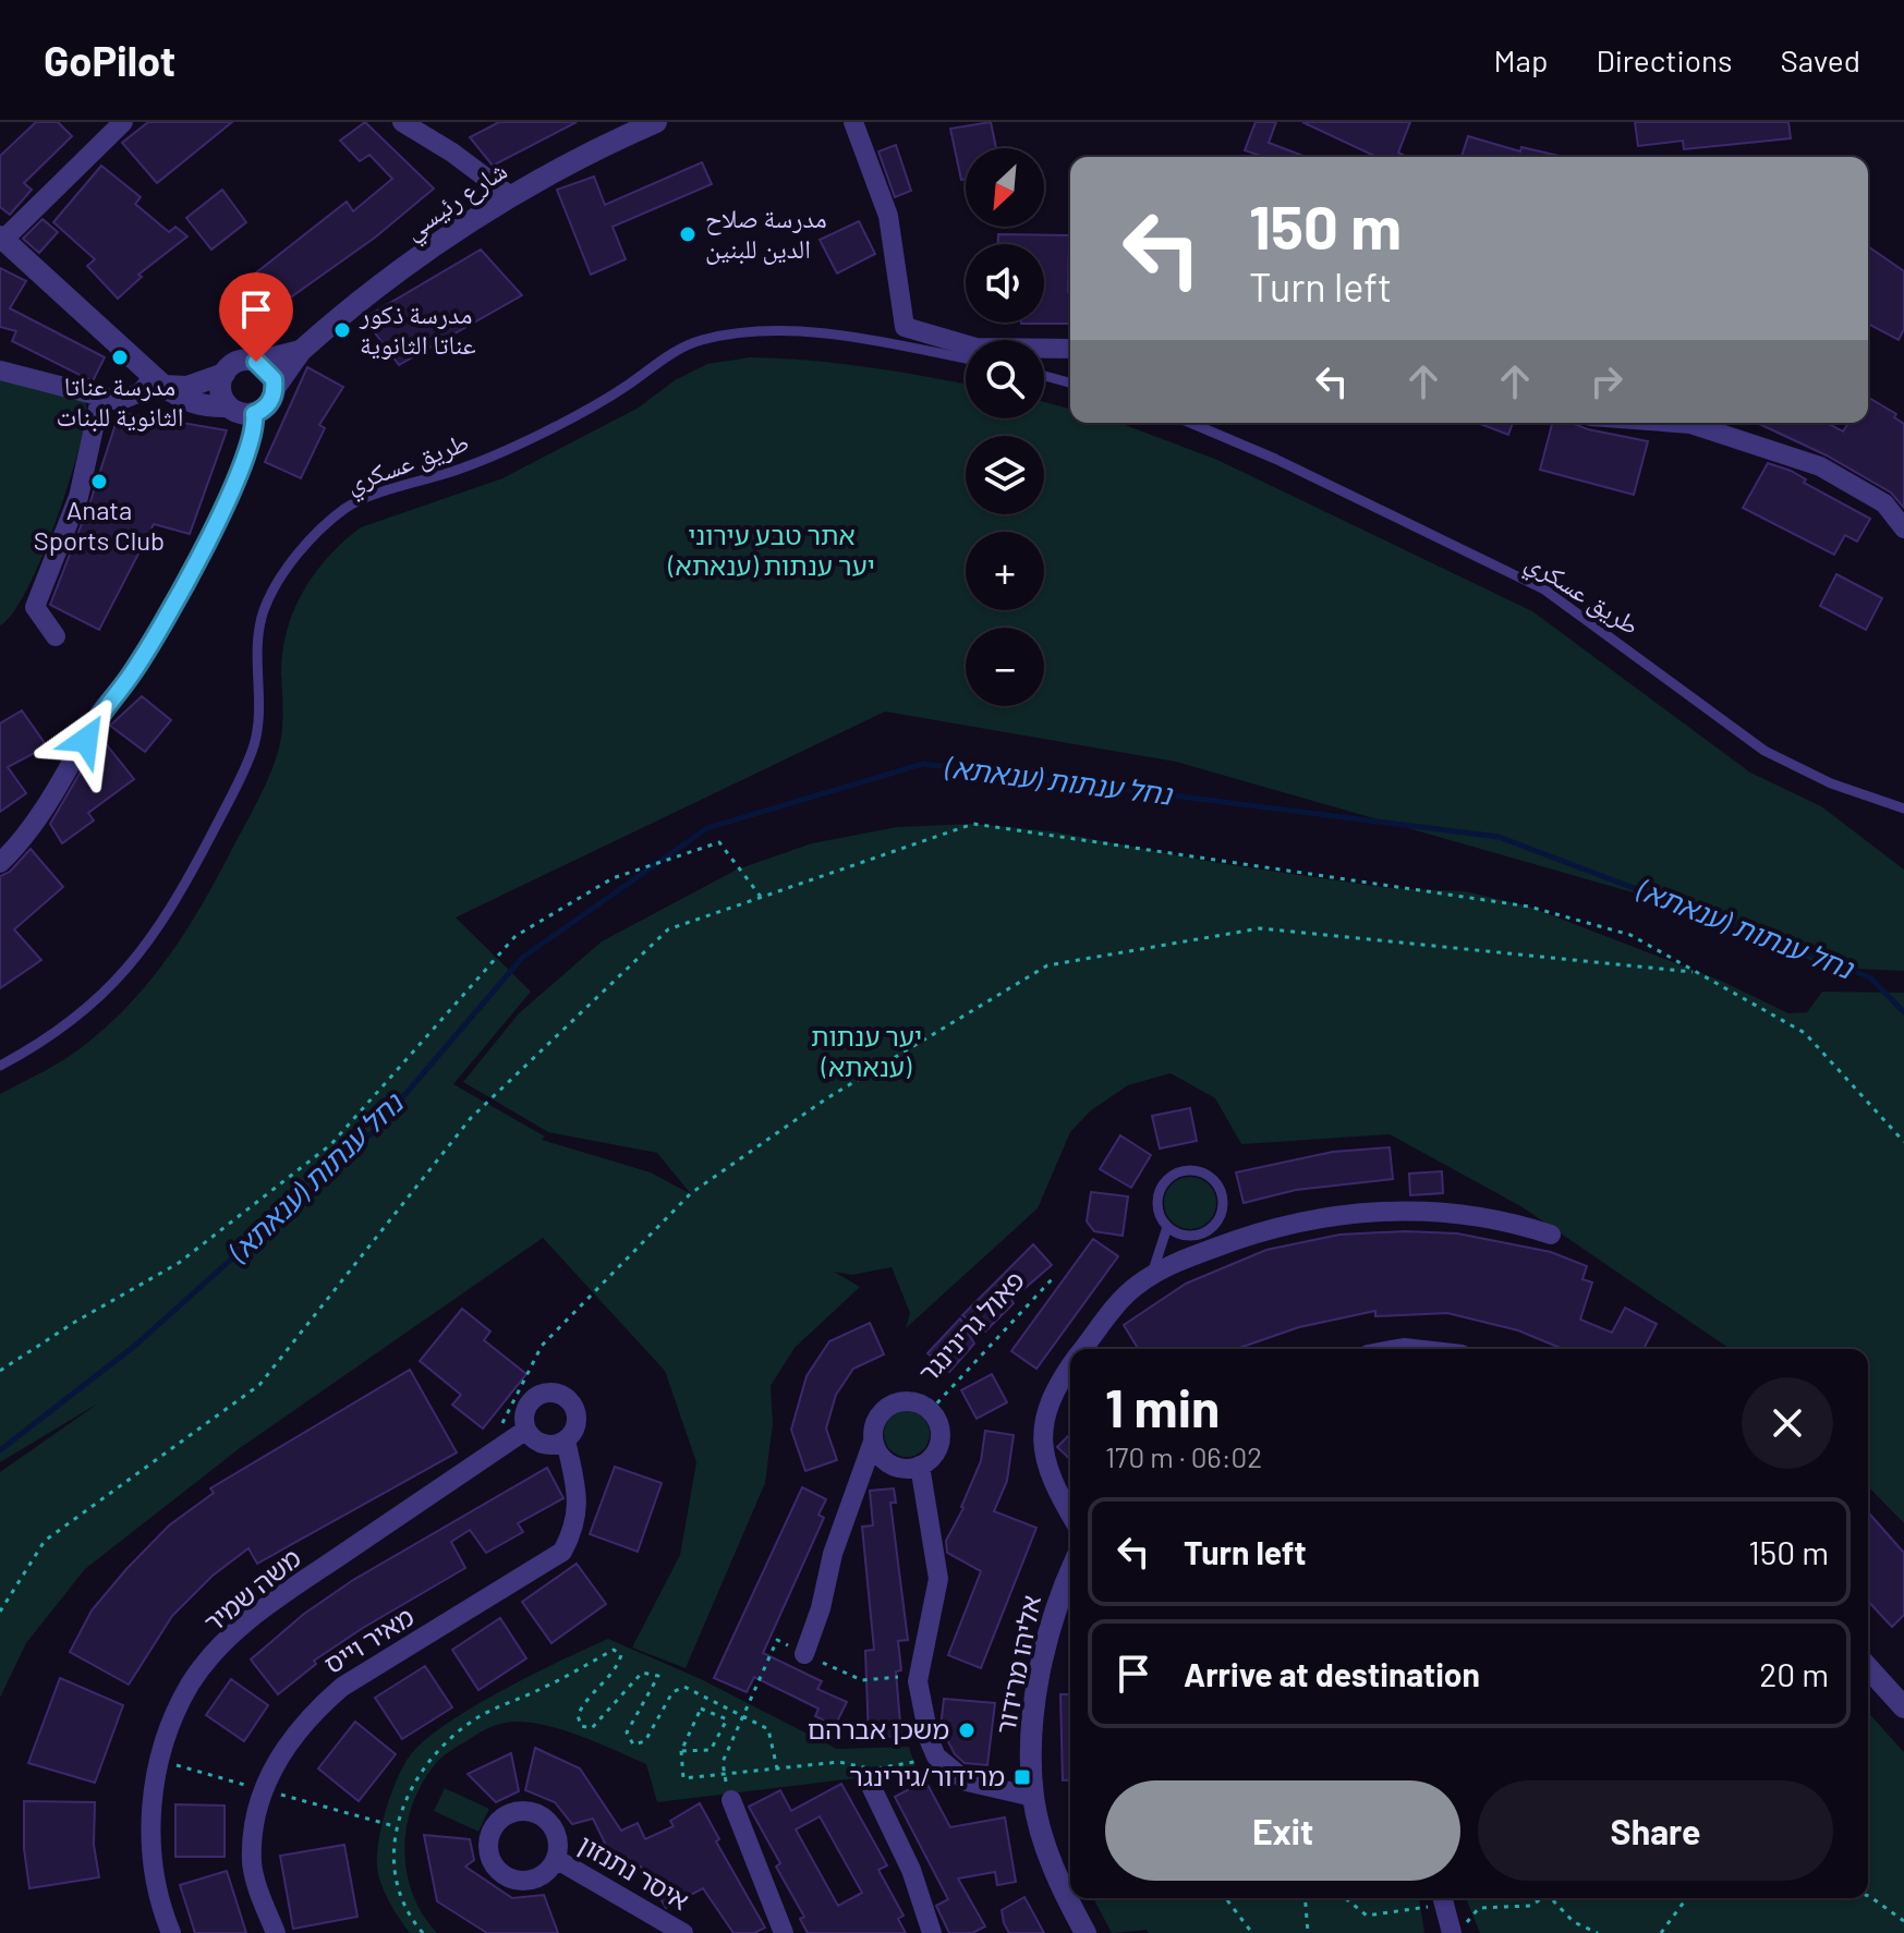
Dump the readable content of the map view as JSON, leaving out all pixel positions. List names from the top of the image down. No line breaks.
{"streets":{"street":["شارع رئيسي","פאול גרינינגר","משה שמיר","מאיר וייס","אליהו מרידור","איסר נתנזון"],"lane":["طريق عسكري"]},"crossings":[["משה שמיר","מאיר וייס"]],"water":["נחל ענתות (ענאתא)"],"parks":["אתר טבע עירוני יער ענתות (ענאתא)","יער ענתות (ענאתא)"],"places":{"other":["مدرسة صلاح الدين للبنين","مدرسة ذكور عناتا الثانوية","مدرسة عناتا الثانوية للبنات","Anata Sports Club","משכן אברהם"],"transit":["מרידור/גירינגר"]},"north":"bottom left","page":{"header":"GoPilot","nav":["Map","Directions","Saved"],"map_buttons":["+","−"],"turn":["150 m","Turn left"],"heading":["1 min","170 m · 06:02"],"list":[{"name":"Turn left","value":"150 m"},{"name":"Arrive at destination","value":"20 m"}],"buttons":["Exit","Share"]}}
